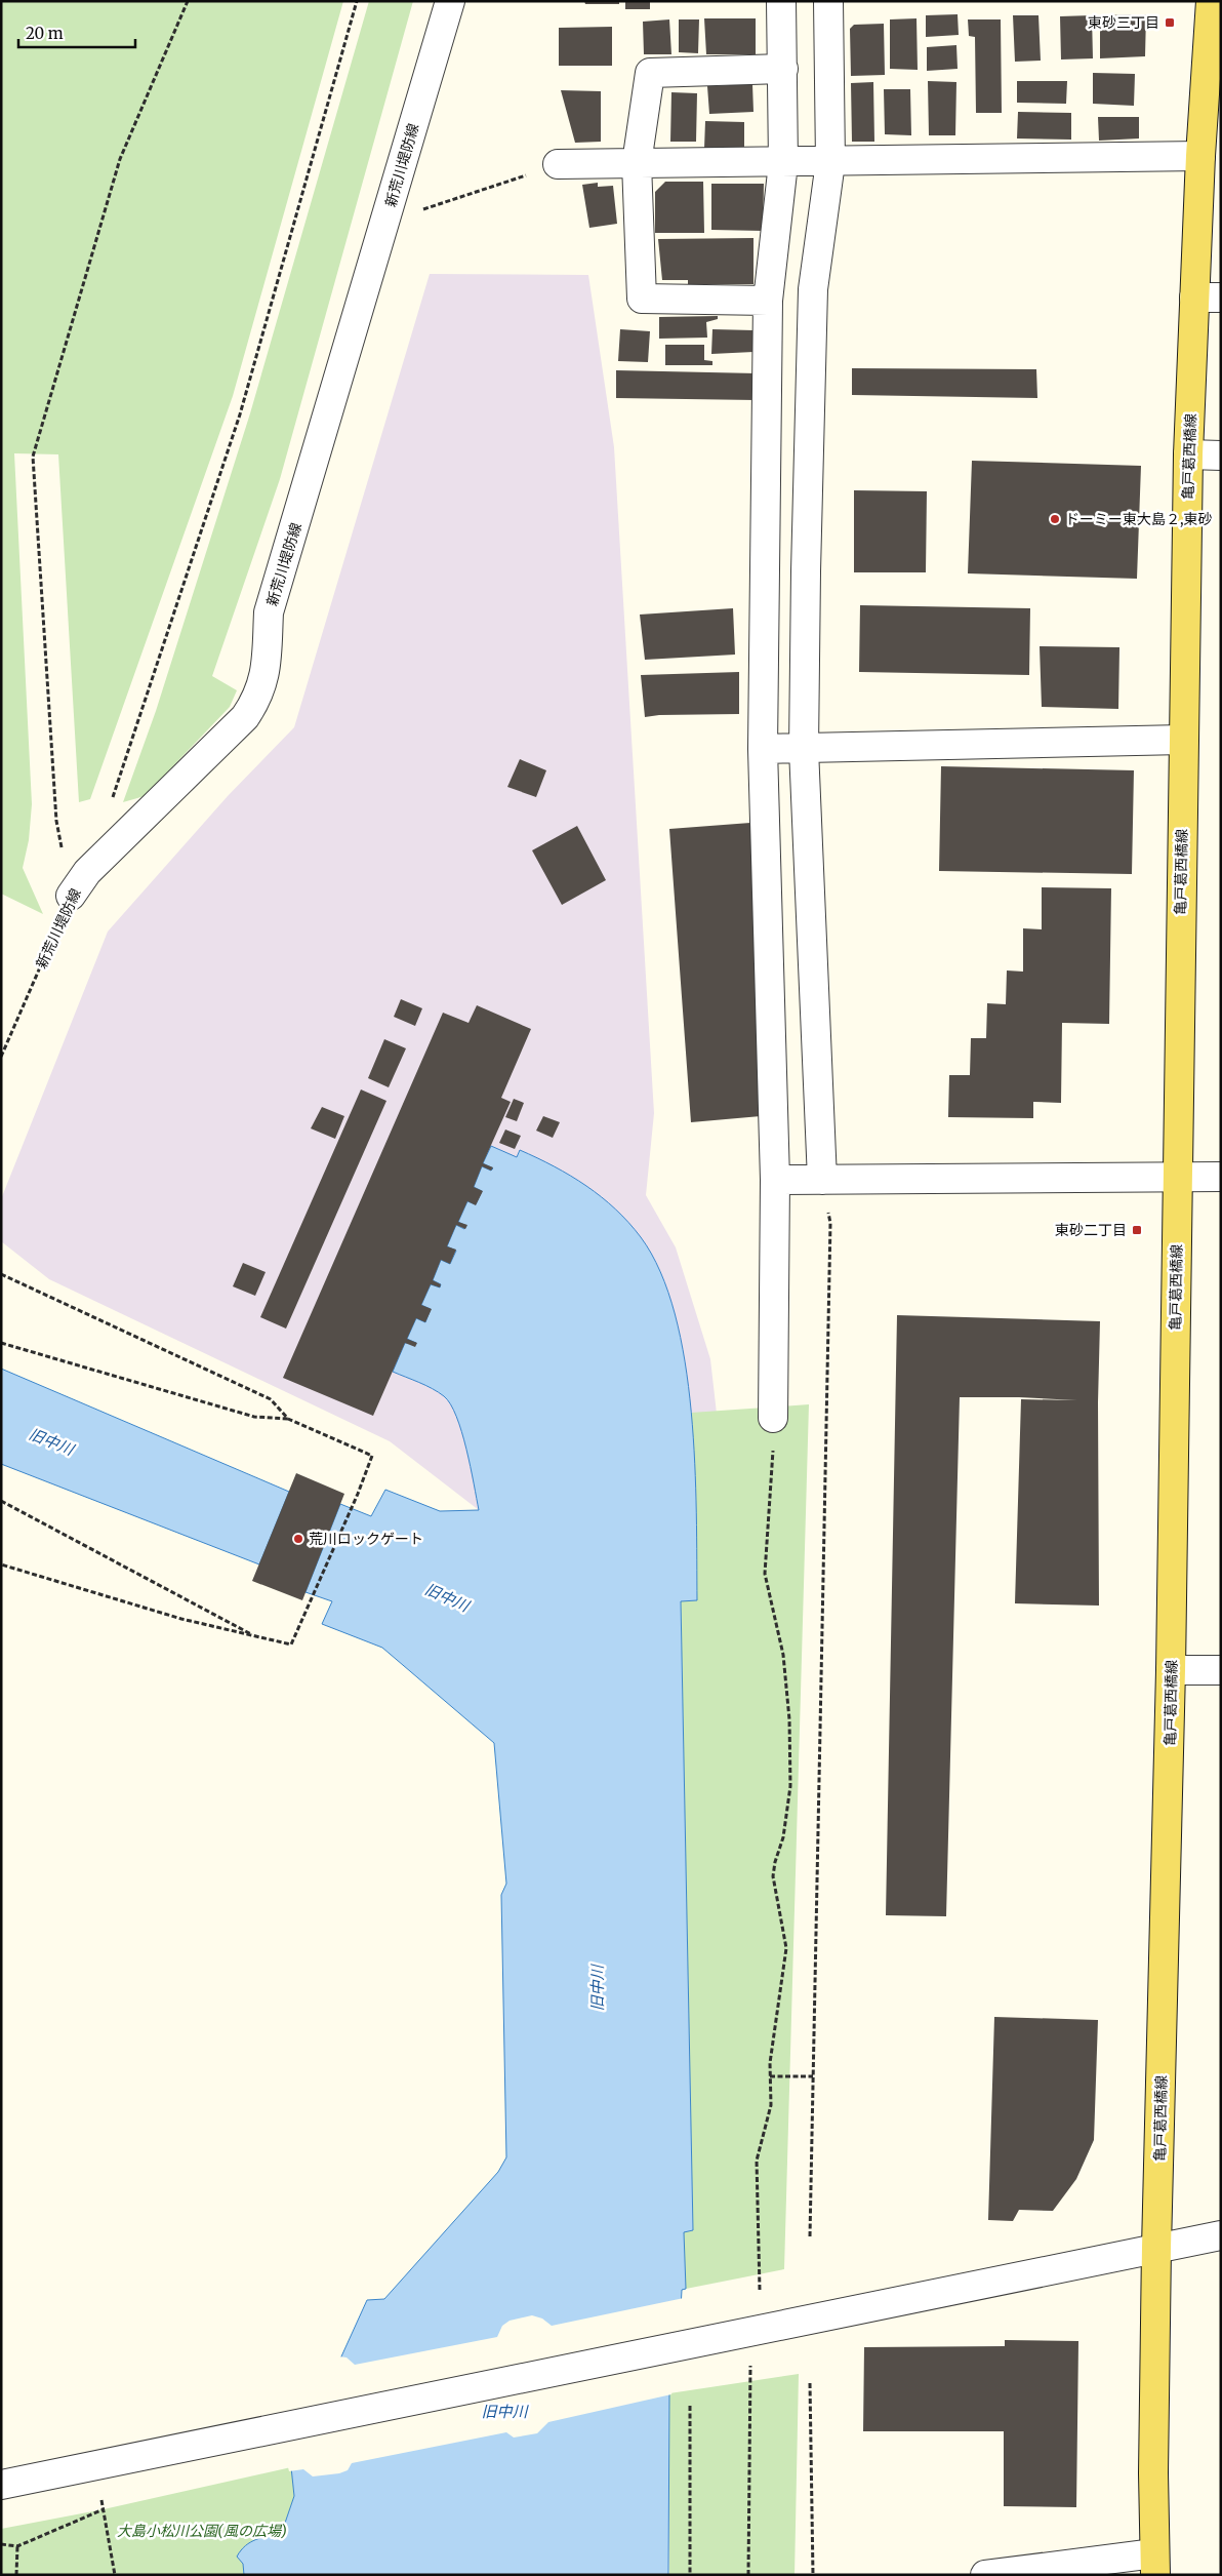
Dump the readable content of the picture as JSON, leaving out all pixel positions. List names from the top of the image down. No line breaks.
{"streets":{"main road":["亀戸葛西橋線"],"street":["新荒川堤防線"]},"water":["旧中川"],"parks":["大島小松川公園(風の広場)"],"places":{"transit":["東砂三丁目","東砂二丁目"],"other":["ドーミー東大島２,東砂","荒川ロックゲート"]},"scale_bar":"20 m"}
